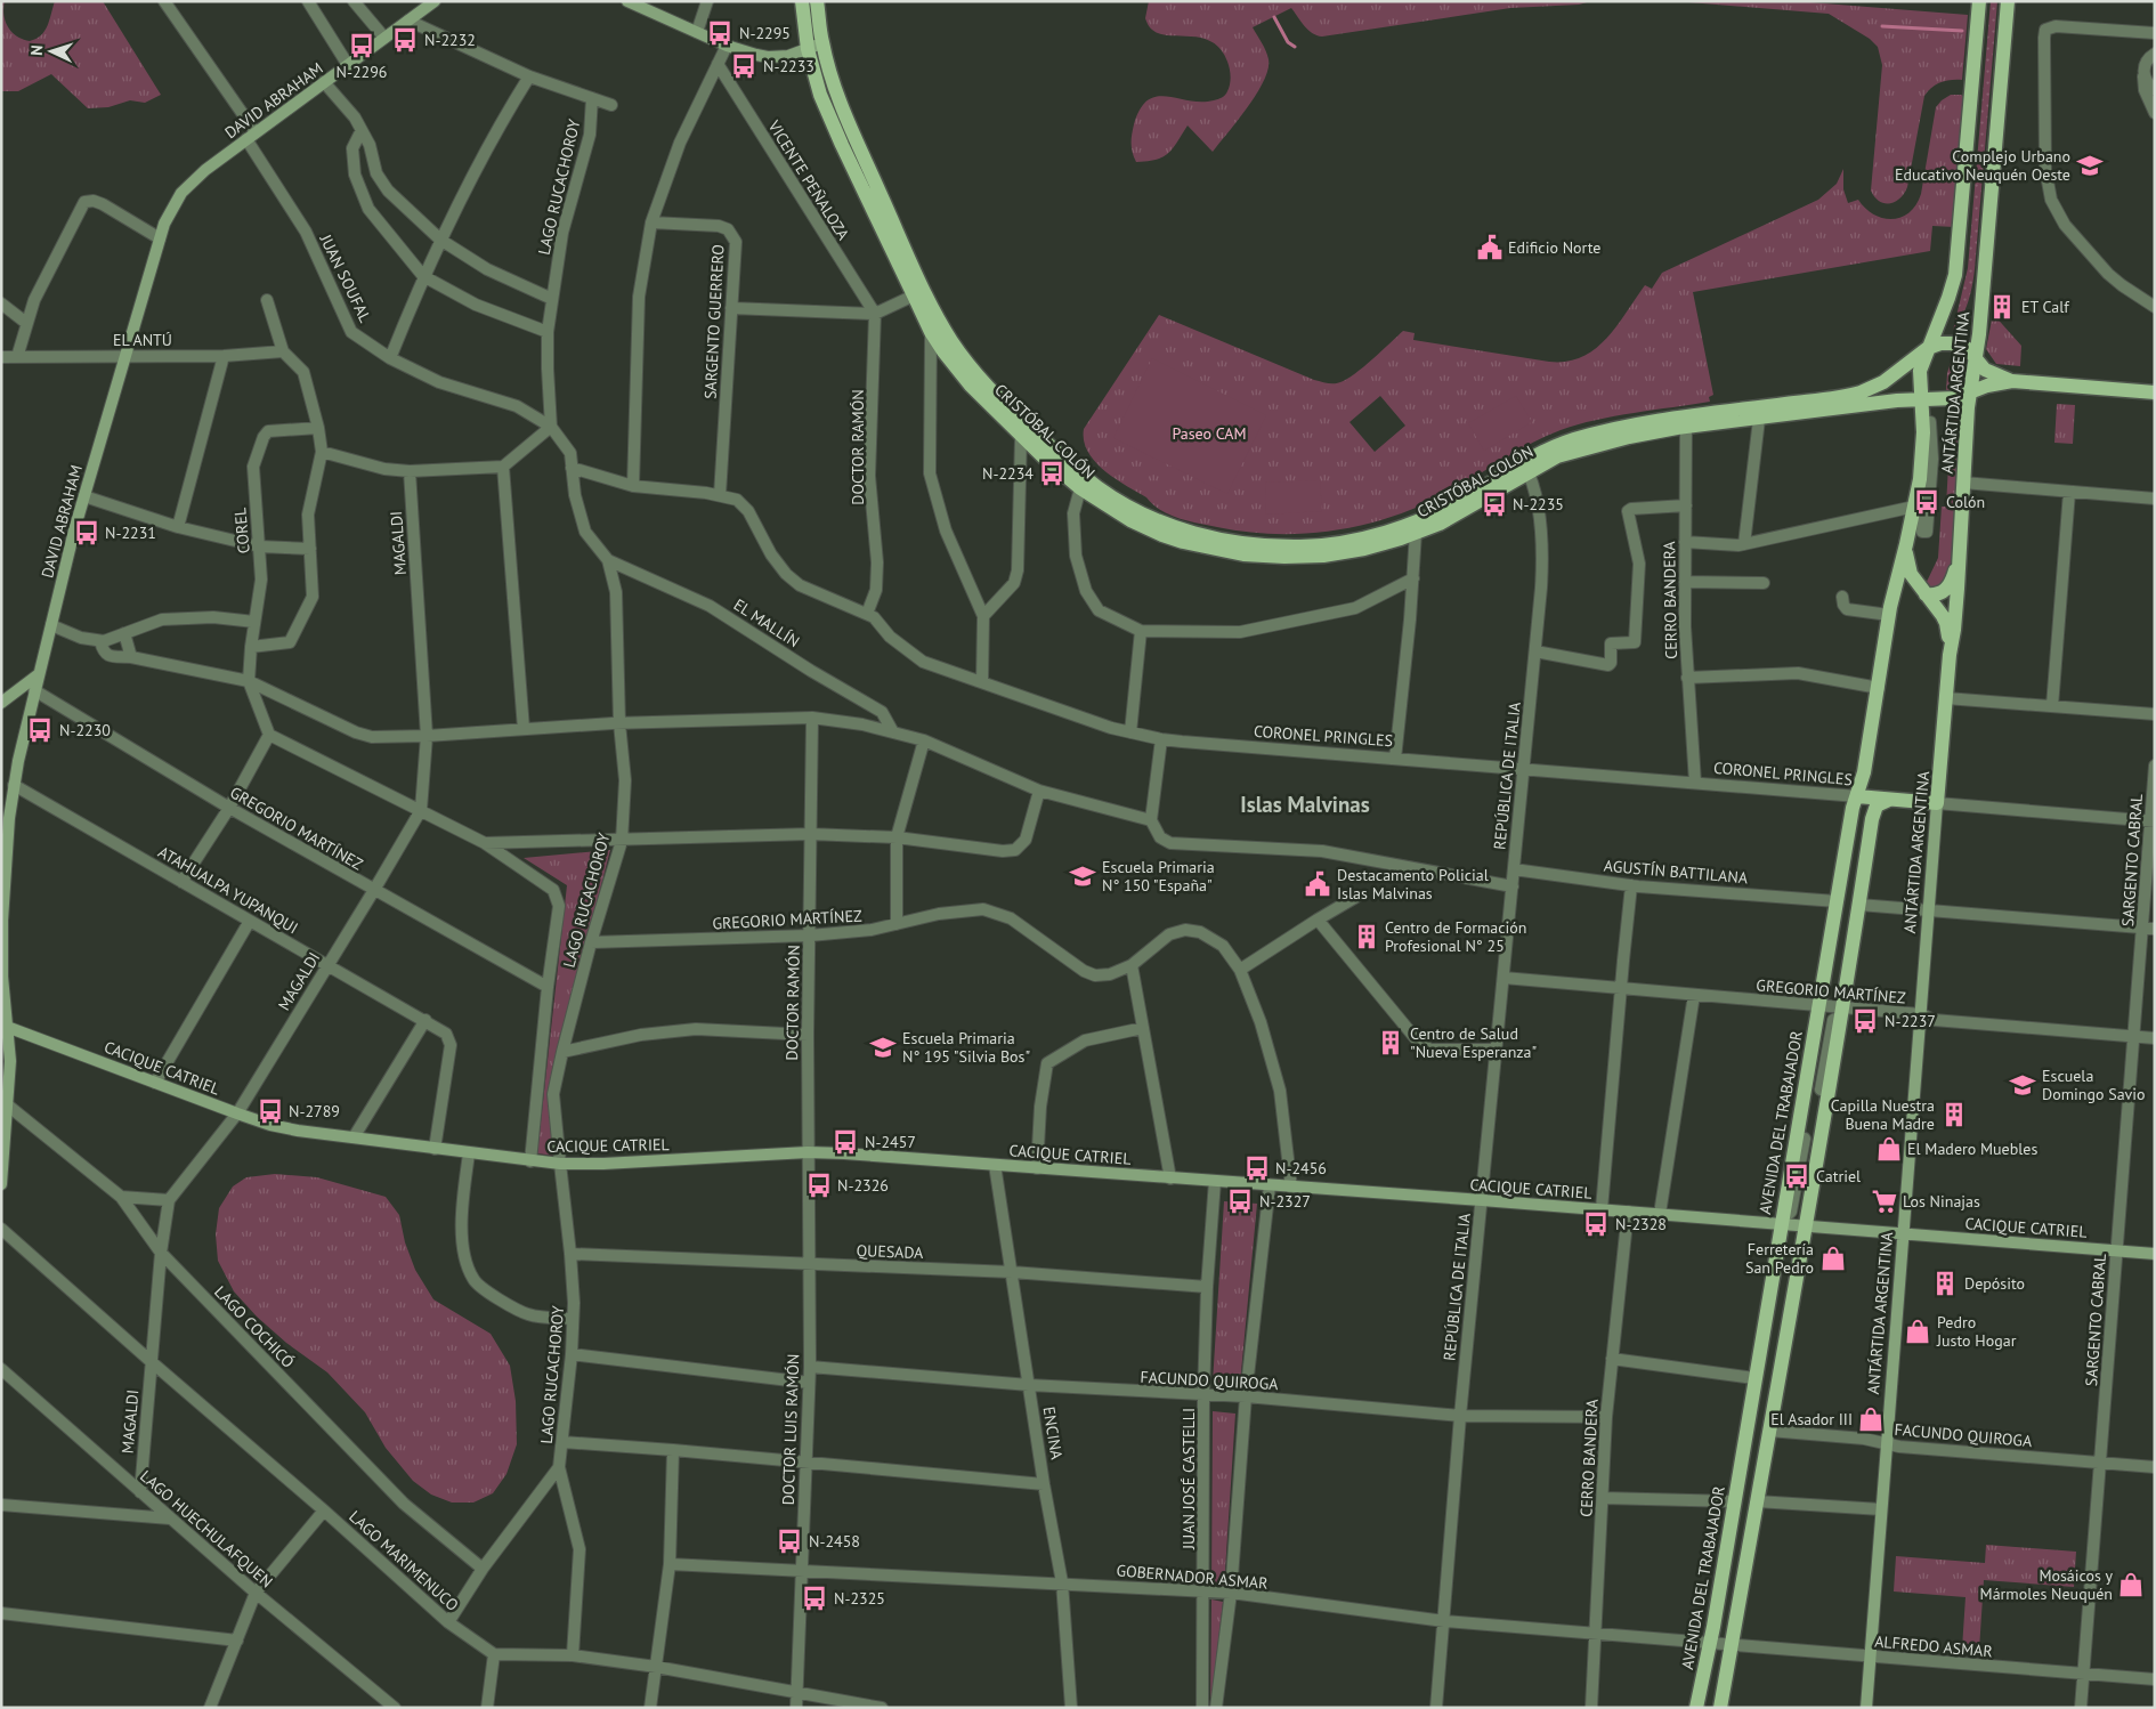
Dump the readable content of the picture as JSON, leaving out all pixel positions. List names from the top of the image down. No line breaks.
{"streets":{"main road":["DAVID ABRAHAM","ANTÁRTIDA ARGENTINA","CRISTÓBAL COLÓN","CORONEL PRINGLES","CACIQUE CATRIEL","AVENIDA DEL TRABAJADOR"],"street":["VICENTE PEÑALOZA","LAGO RUCACHOROY","JUAN SOUFAL","SARGENTO GUERRERO","EL ANTÚ","DOCTOR RAMÓN","COREL","MAGALDI","CERRO BANDERA","EL MALLÍN","REPÚBLICA DE ITALIA","GREGORIO MARTÍNEZ","SARGENTO CABRAL","AGUSTÍN BATTILANA","ATAHUALPA YUPANQUI","QUESADA","LAGO COCHICÓ","FACUNDO QUIROGA","DOCTOR LUIS RAMÓN","ENCINA","JUAN JOSÉ CASTELLI","LAGO HUECHULAFQUEN","LAGO MARIMENUCO","GOBERNADOR ASMAR","ALFREDO ASMAR"]},"crossings":[["DAVID ABRAHAM","JUAN SOUFAL"],["DAVID ABRAHAM","EL ANTÚ"],["DAVID ABRAHAM","GREGORIO MARTÍNEZ"],["DAVID ABRAHAM","ATAHUALPA YUPANQUI"],["DAVID ABRAHAM","CACIQUE CATRIEL"],["DAVID ABRAHAM","LAGO COCHICÓ"],["VICENTE PEÑALOZA","DOCTOR RAMÓN"],["LAGO RUCACHOROY","JUAN SOUFAL"],["LAGO RUCACHOROY","EL MALLÍN"],["LAGO RUCACHOROY","CORONEL PRINGLES"],["LAGO RUCACHOROY","GREGORIO MARTÍNEZ"],["LAGO RUCACHOROY","CACIQUE CATRIEL"],["LAGO RUCACHOROY","QUESADA"],["LAGO RUCACHOROY","LAGO COCHICÓ"],["LAGO RUCACHOROY","LAGO MARIMENUCO"],["SARGENTO GUERRERO","CORONEL PRINGLES"],["ANTÁRTIDA ARGENTINA","CRISTÓBAL COLÓN"],["ANTÁRTIDA ARGENTINA","CORONEL PRINGLES"],["ANTÁRTIDA ARGENTINA","GREGORIO MARTÍNEZ"],["ANTÁRTIDA ARGENTINA","CACIQUE CATRIEL"],["ANTÁRTIDA ARGENTINA","AVENIDA DEL TRABAJADOR"],["ANTÁRTIDA ARGENTINA","FACUNDO QUIROGA"],["ANTÁRTIDA ARGENTINA","ALFREDO ASMAR"],["CRISTÓBAL COLÓN","CERRO BANDERA"],["CRISTÓBAL COLÓN","REPÚBLICA DE ITALIA"],["DOCTOR RAMÓN","CORONEL PRINGLES"],["DOCTOR RAMÓN","GREGORIO MARTÍNEZ"],["DOCTOR RAMÓN","CACIQUE CATRIEL"],["DOCTOR RAMÓN","DOCTOR LUIS RAMÓN"],["MAGALDI","GREGORIO MARTÍNEZ"],["MAGALDI","ATAHUALPA YUPANQUI"],["MAGALDI","CACIQUE CATRIEL"],["MAGALDI","LAGO COCHICÓ"],["MAGALDI","LAGO HUECHULAFQUEN"],["MAGALDI","LAGO MARIMENUCO"],["CERRO BANDERA","CORONEL PRINGLES"],["CERRO BANDERA","CACIQUE CATRIEL"],["CERRO BANDERA","FACUNDO QUIROGA"],["CERRO BANDERA","GOBERNADOR ASMAR"],["CORONEL PRINGLES","REPÚBLICA DE ITALIA"],["CORONEL PRINGLES","SARGENTO CABRAL"],["CORONEL PRINGLES","AVENIDA DEL TRABAJADOR"],["REPÚBLICA DE ITALIA","GREGORIO MARTÍNEZ"],["REPÚBLICA DE ITALIA","AGUSTÍN BATTILANA"],["REPÚBLICA DE ITALIA","CACIQUE CATRIEL"],["REPÚBLICA DE ITALIA","FACUNDO QUIROGA"],["REPÚBLICA DE ITALIA","GOBERNADOR ASMAR"],["GREGORIO MARTÍNEZ","SARGENTO CABRAL"],["GREGORIO MARTÍNEZ","AVENIDA DEL TRABAJADOR"],["SARGENTO CABRAL","CACIQUE CATRIEL"],["SARGENTO CABRAL","FACUNDO QUIROGA"],["SARGENTO CABRAL","ALFREDO ASMAR"],["AGUSTÍN BATTILANA","AVENIDA DEL TRABAJADOR"],["ATAHUALPA YUPANQUI","CACIQUE CATRIEL"],["CACIQUE CATRIEL","AVENIDA DEL TRABAJADOR"],["CACIQUE CATRIEL","DOCTOR LUIS RAMÓN"],["CACIQUE CATRIEL","ENCINA"],["CACIQUE CATRIEL","JUAN JOSÉ CASTELLI"],["AVENIDA DEL TRABAJADOR","GOBERNADOR ASMAR"],["AVENIDA DEL TRABAJADOR","ALFREDO ASMAR"],["QUESADA","DOCTOR LUIS RAMÓN"],["QUESADA","ENCINA"],["QUESADA","JUAN JOSÉ CASTELLI"],["FACUNDO QUIROGA","DOCTOR LUIS RAMÓN"],["FACUNDO QUIROGA","ENCINA"],["FACUNDO QUIROGA","JUAN JOSÉ CASTELLI"],["DOCTOR LUIS RAMÓN","GOBERNADOR ASMAR"],["ENCINA","GOBERNADOR ASMAR"],["JUAN JOSÉ CASTELLI","GOBERNADOR ASMAR"],["GOBERNADOR ASMAR","ALFREDO ASMAR"]],"districts":["Islas Malvinas"],"parks":["Paseo CAM"],"places":{"bus stop":["N-2295","N-2232","N-2296","N-2233","N-2234","Colón","N-2235","N-2231","N-2230","N-2237","N-2789","N-2457","N-2456","Catriel","N-2326","N-2327","N-2328","N-2458","N-2325"],"school or university":["Complejo Urbano Educativo Neuquén Oeste","Escuela Primaria N° 150 \"España\"","Escuela Primaria N° 195 \"Silvia Bos\"","Escuela Domingo Savio"],"public building":["Edificio Norte","Destacamento Policial Islas Malvinas"],"building":["ET Calf","Centro de Formación Profesional N° 25","Centro de Salud \"Nueva Esperanza\"","Capilla Nuestra Buena Madre","Depósito"],"shop":["El Madero Muebles","Ferretería San Pedro","Pedro Justo Hogar","El Asador III","Mosáicos y Mármoles Neuquén"],"supermarket":["Los Ninajas"]},"north":"left"}
